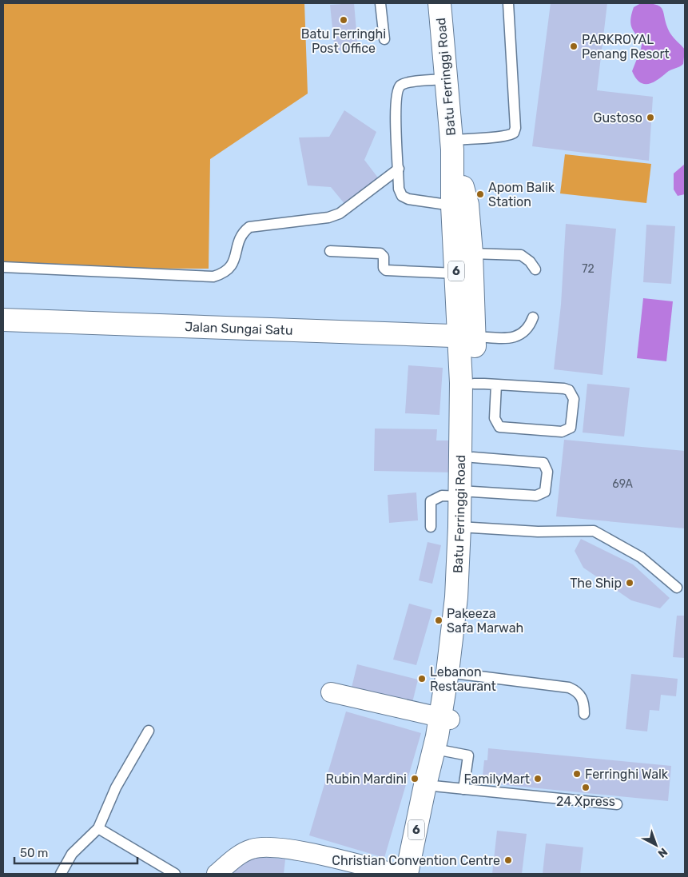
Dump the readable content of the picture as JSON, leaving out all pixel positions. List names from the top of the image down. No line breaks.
{"streets":{"main road":["Batu Ferringgi Road","6","Jalan Sungai Satu"]},"crossings":[["Batu Ferringgi Road","Jalan Sungai Satu"]],"places":["Batu Ferringhi Post Office","PARKROYAL Penang Resort","Gustoso","Apom Balik Station","The Ship","Pakeeza Safa Marwah","Lebanon Restaurant","Ferringhi Walk","Rubin Mardini","FamilyMart","24 Xpress","Christian Convention Centre"],"house_numbers":["72","69A"],"scale_bar":"50 m","north":"bottom right"}
